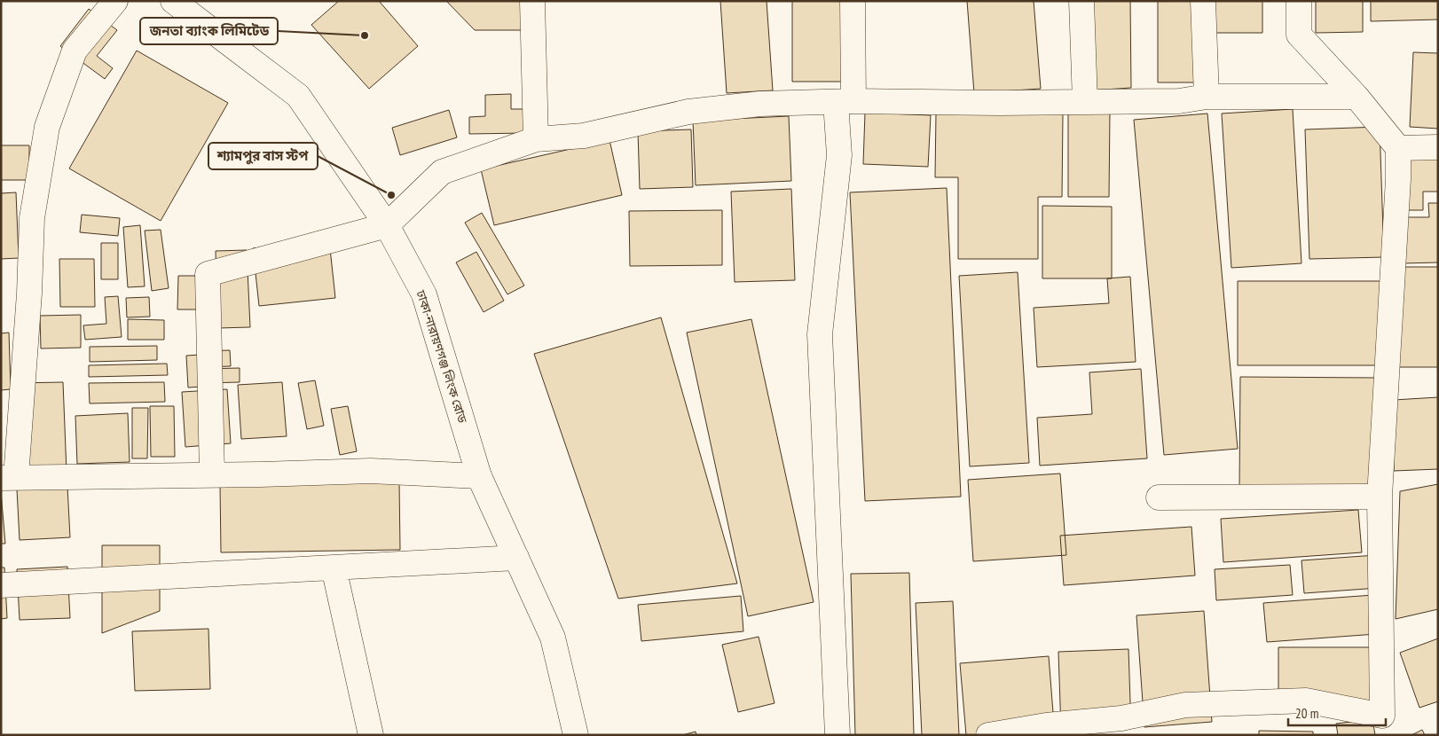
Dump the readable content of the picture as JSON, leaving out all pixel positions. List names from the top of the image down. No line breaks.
{"streets":{"main road":["ঢাকা-নারায়ণগঞ্জ লিংক রোড"]},"places":["জনতা ব্যাংক লিমিটেড","শ্যামপুর বাস স্টপ"],"scale_bar":"20 m"}
